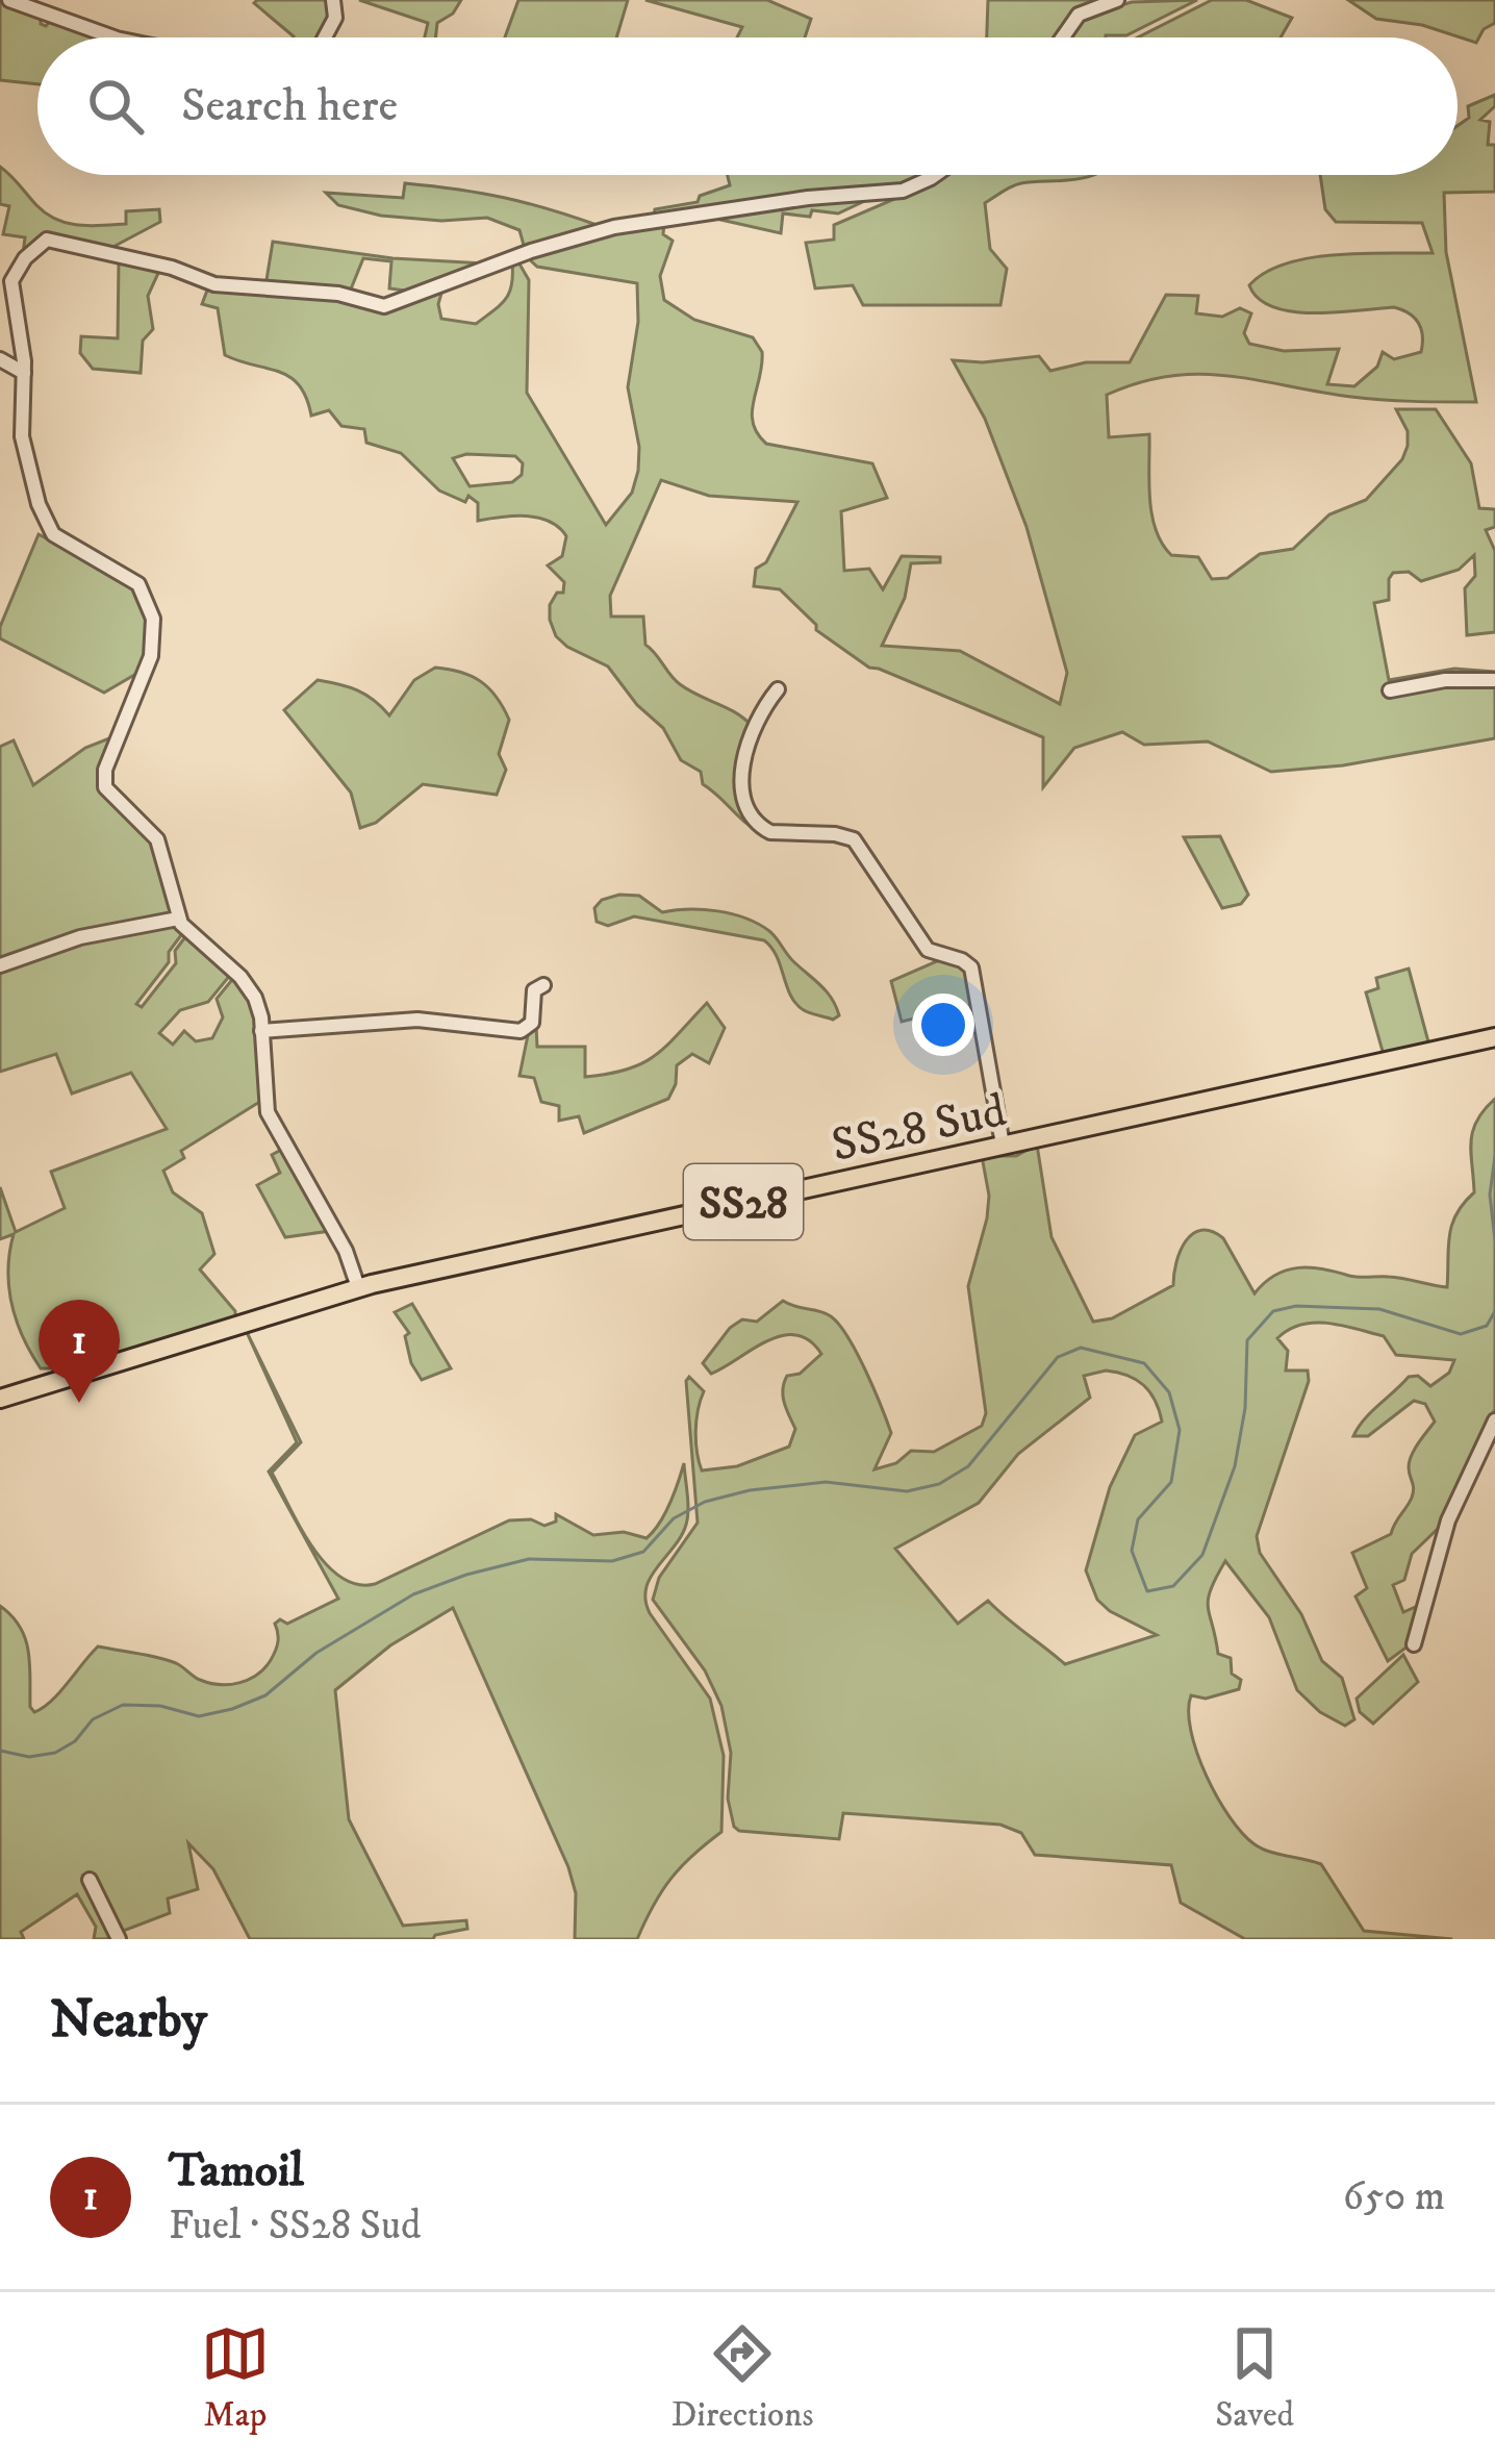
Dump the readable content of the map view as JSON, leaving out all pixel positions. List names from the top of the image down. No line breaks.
{"streets":{"main road":["SS28 Sud","SS28"]},"page":{"search":"Search here","pins":"1","heading":"Nearby","list":[{"mark":"1","name":"Tamoil","note":"Fuel · SS28 Sud","value":"650 m"}],"nav":["Map","Directions","Saved"]}}
